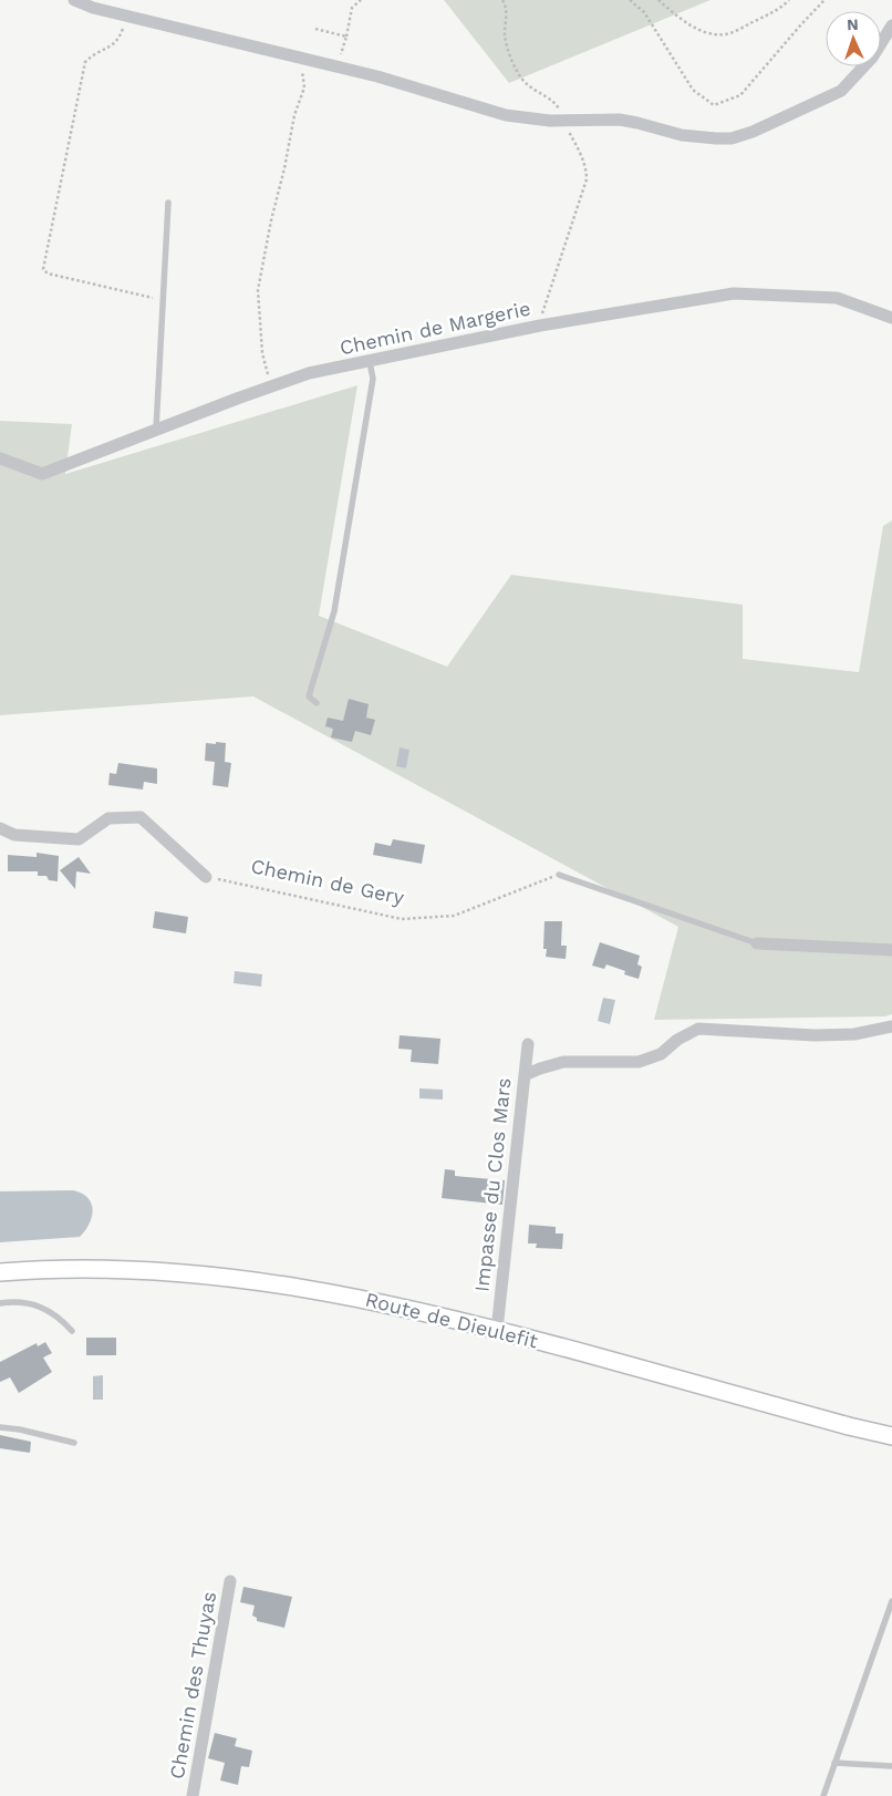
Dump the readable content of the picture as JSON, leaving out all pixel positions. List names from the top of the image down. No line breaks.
{"streets":{"main road":["Route de Dieulefit"],"street":["Chemin de Margerie","Impasse du Clos Mars","Chemin des Thuyas"],"path":["Chemin de Gery"]},"crossings":[["Impasse du Clos Mars","Route de Dieulefit"]],"north":"top"}
